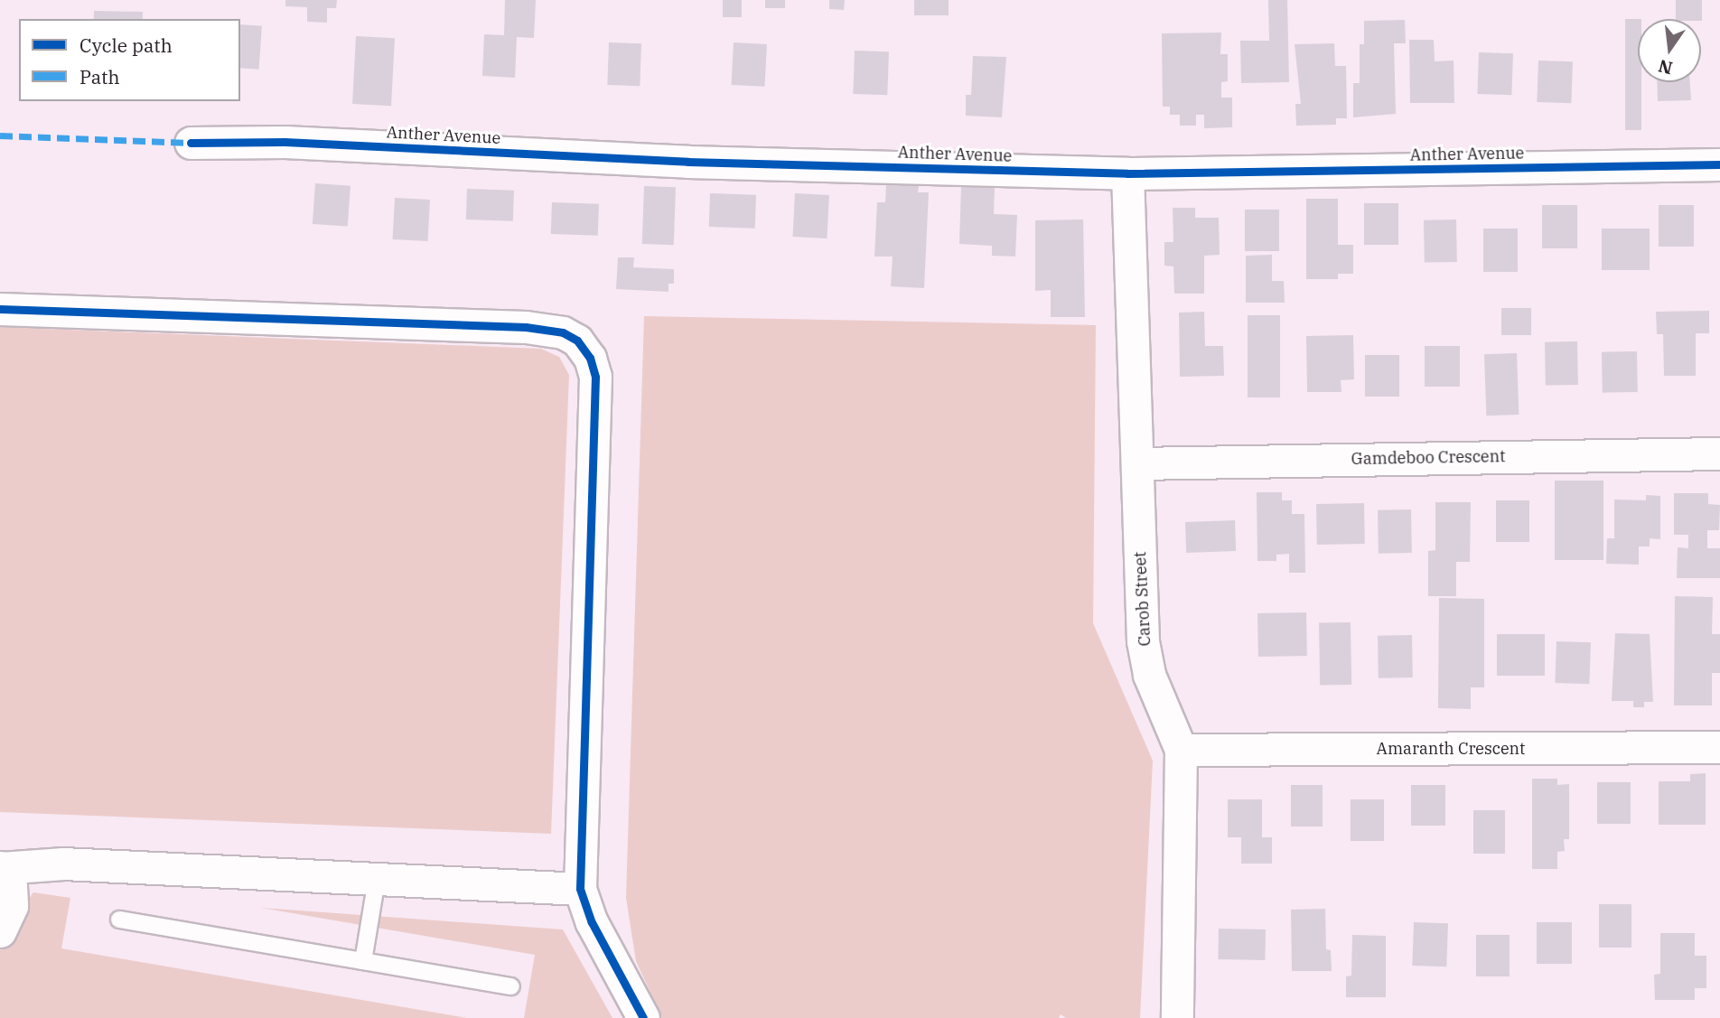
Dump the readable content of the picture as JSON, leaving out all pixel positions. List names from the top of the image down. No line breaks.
{"streets":{"street":["Anther Avenue","Gamdeboo Crescent","Carob Street","Amaranth Crescent"]},"crossings":[["Anther Avenue","Carob Street"],["Gamdeboo Crescent","Carob Street"],["Carob Street","Amaranth Crescent"]],"legend":["Cycle path","Path"],"north":"bottom"}
